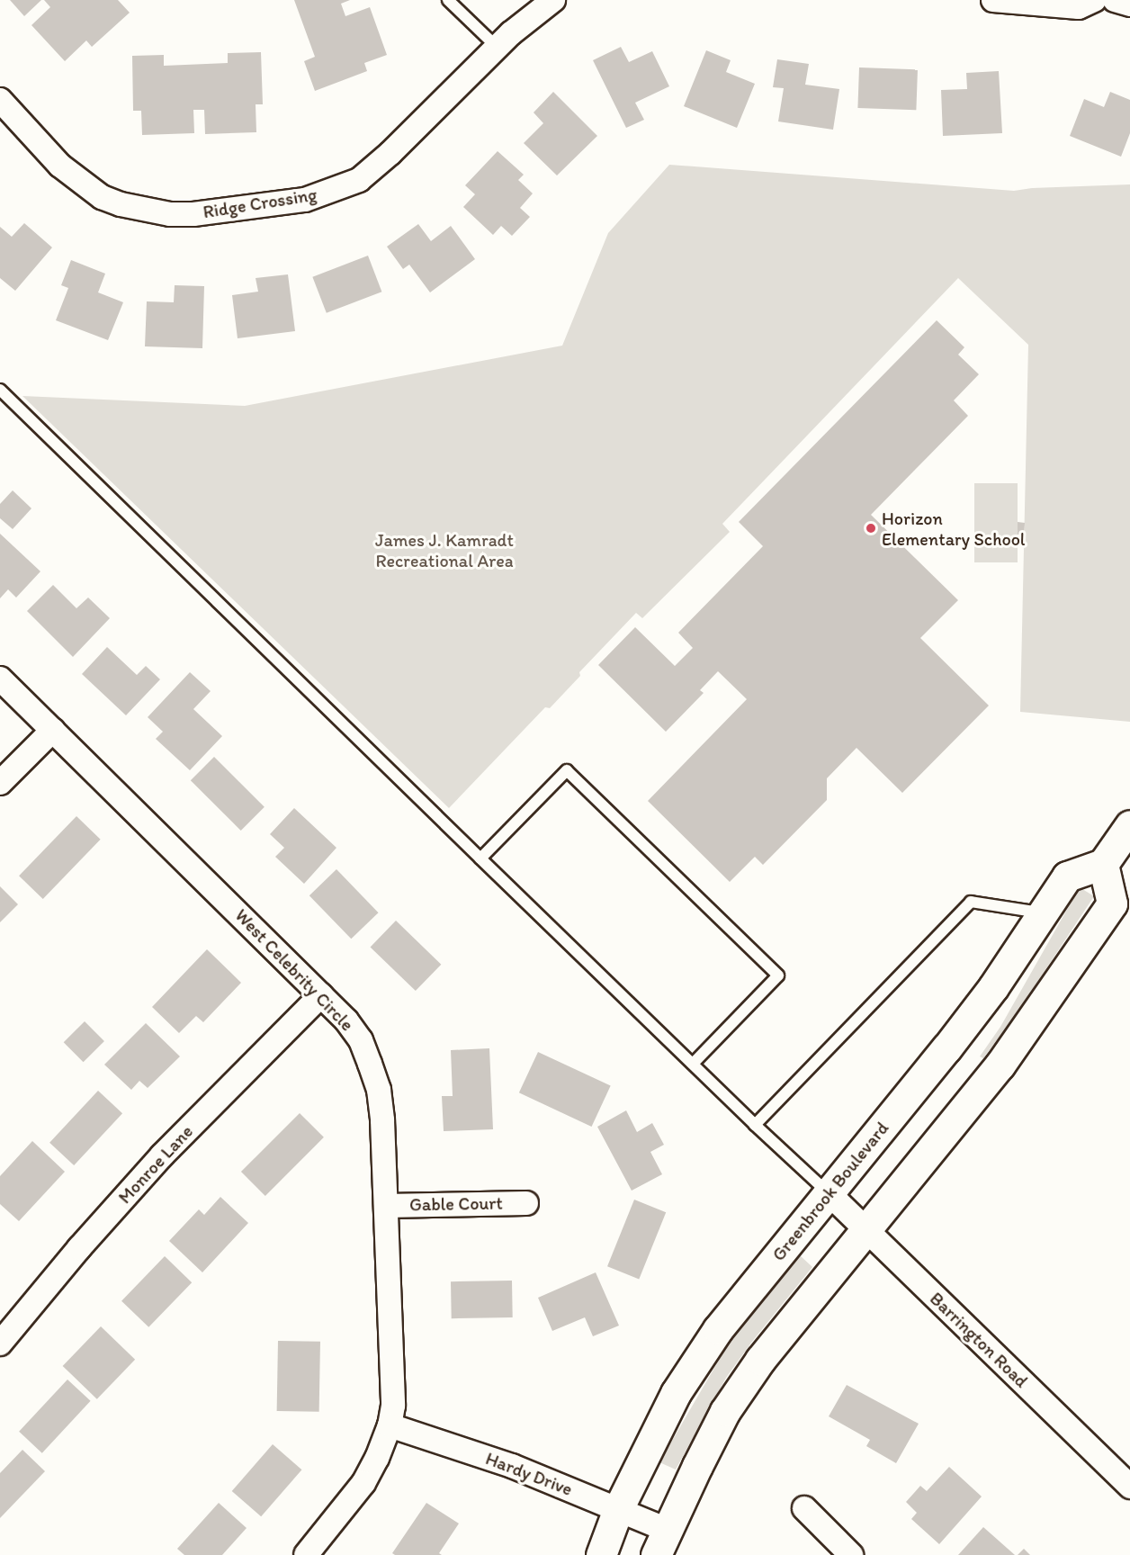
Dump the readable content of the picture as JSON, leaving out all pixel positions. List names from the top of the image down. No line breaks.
{"streets":{"main road":["Greenbrook Boulevard"],"street":["Ridge Crossing","West Celebrity Circle","Monroe Lane","Gable Court","Barrington Road","Hardy Drive"]},"crossings":[["West Celebrity Circle","Monroe Lane"],["West Celebrity Circle","Gable Court"],["West Celebrity Circle","Hardy Drive"],["Greenbrook Boulevard","Barrington Road"],["Greenbrook Boulevard","Hardy Drive"]],"parks":["James J. Kamradt Recreational Area"],"places":["Horizon Elementary School"]}
